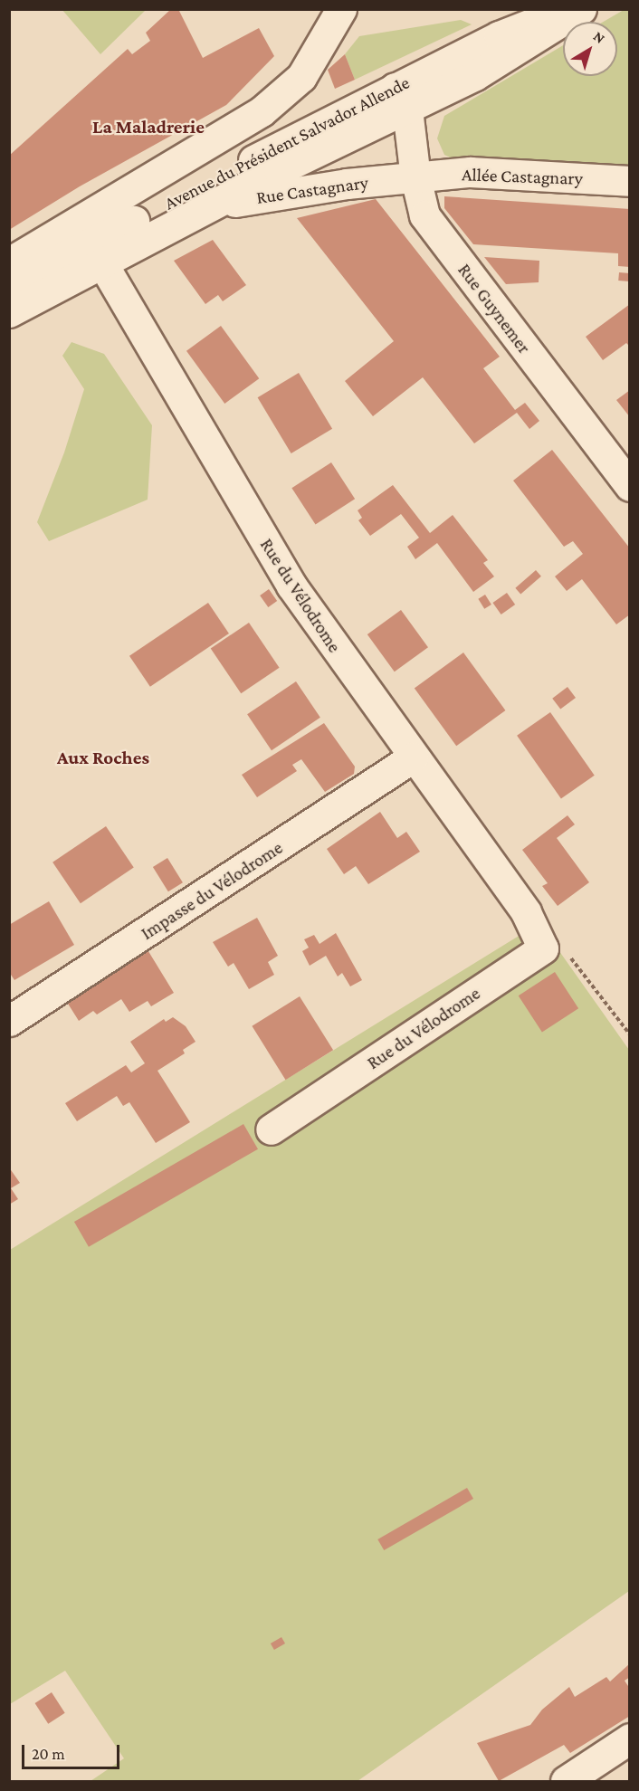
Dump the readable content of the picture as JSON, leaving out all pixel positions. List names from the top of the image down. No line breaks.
{"streets":{"street":["Avenue du Président Salvador Allende","Allée Castagnary","Rue Castagnary","Rue Guynemer","Rue du Vélodrome","Impasse du Vélodrome"]},"crossings":[["Avenue du Président Salvador Allende","Rue Guynemer"],["Allée Castagnary","Rue Castagnary"],["Allée Castagnary","Rue Guynemer"],["Rue Castagnary","Rue Guynemer"],["Rue du Vélodrome","Impasse du Vélodrome"]],"districts":["La Maladrerie","Aux Roches"],"scale_bar":"20 m","north":"top right"}
